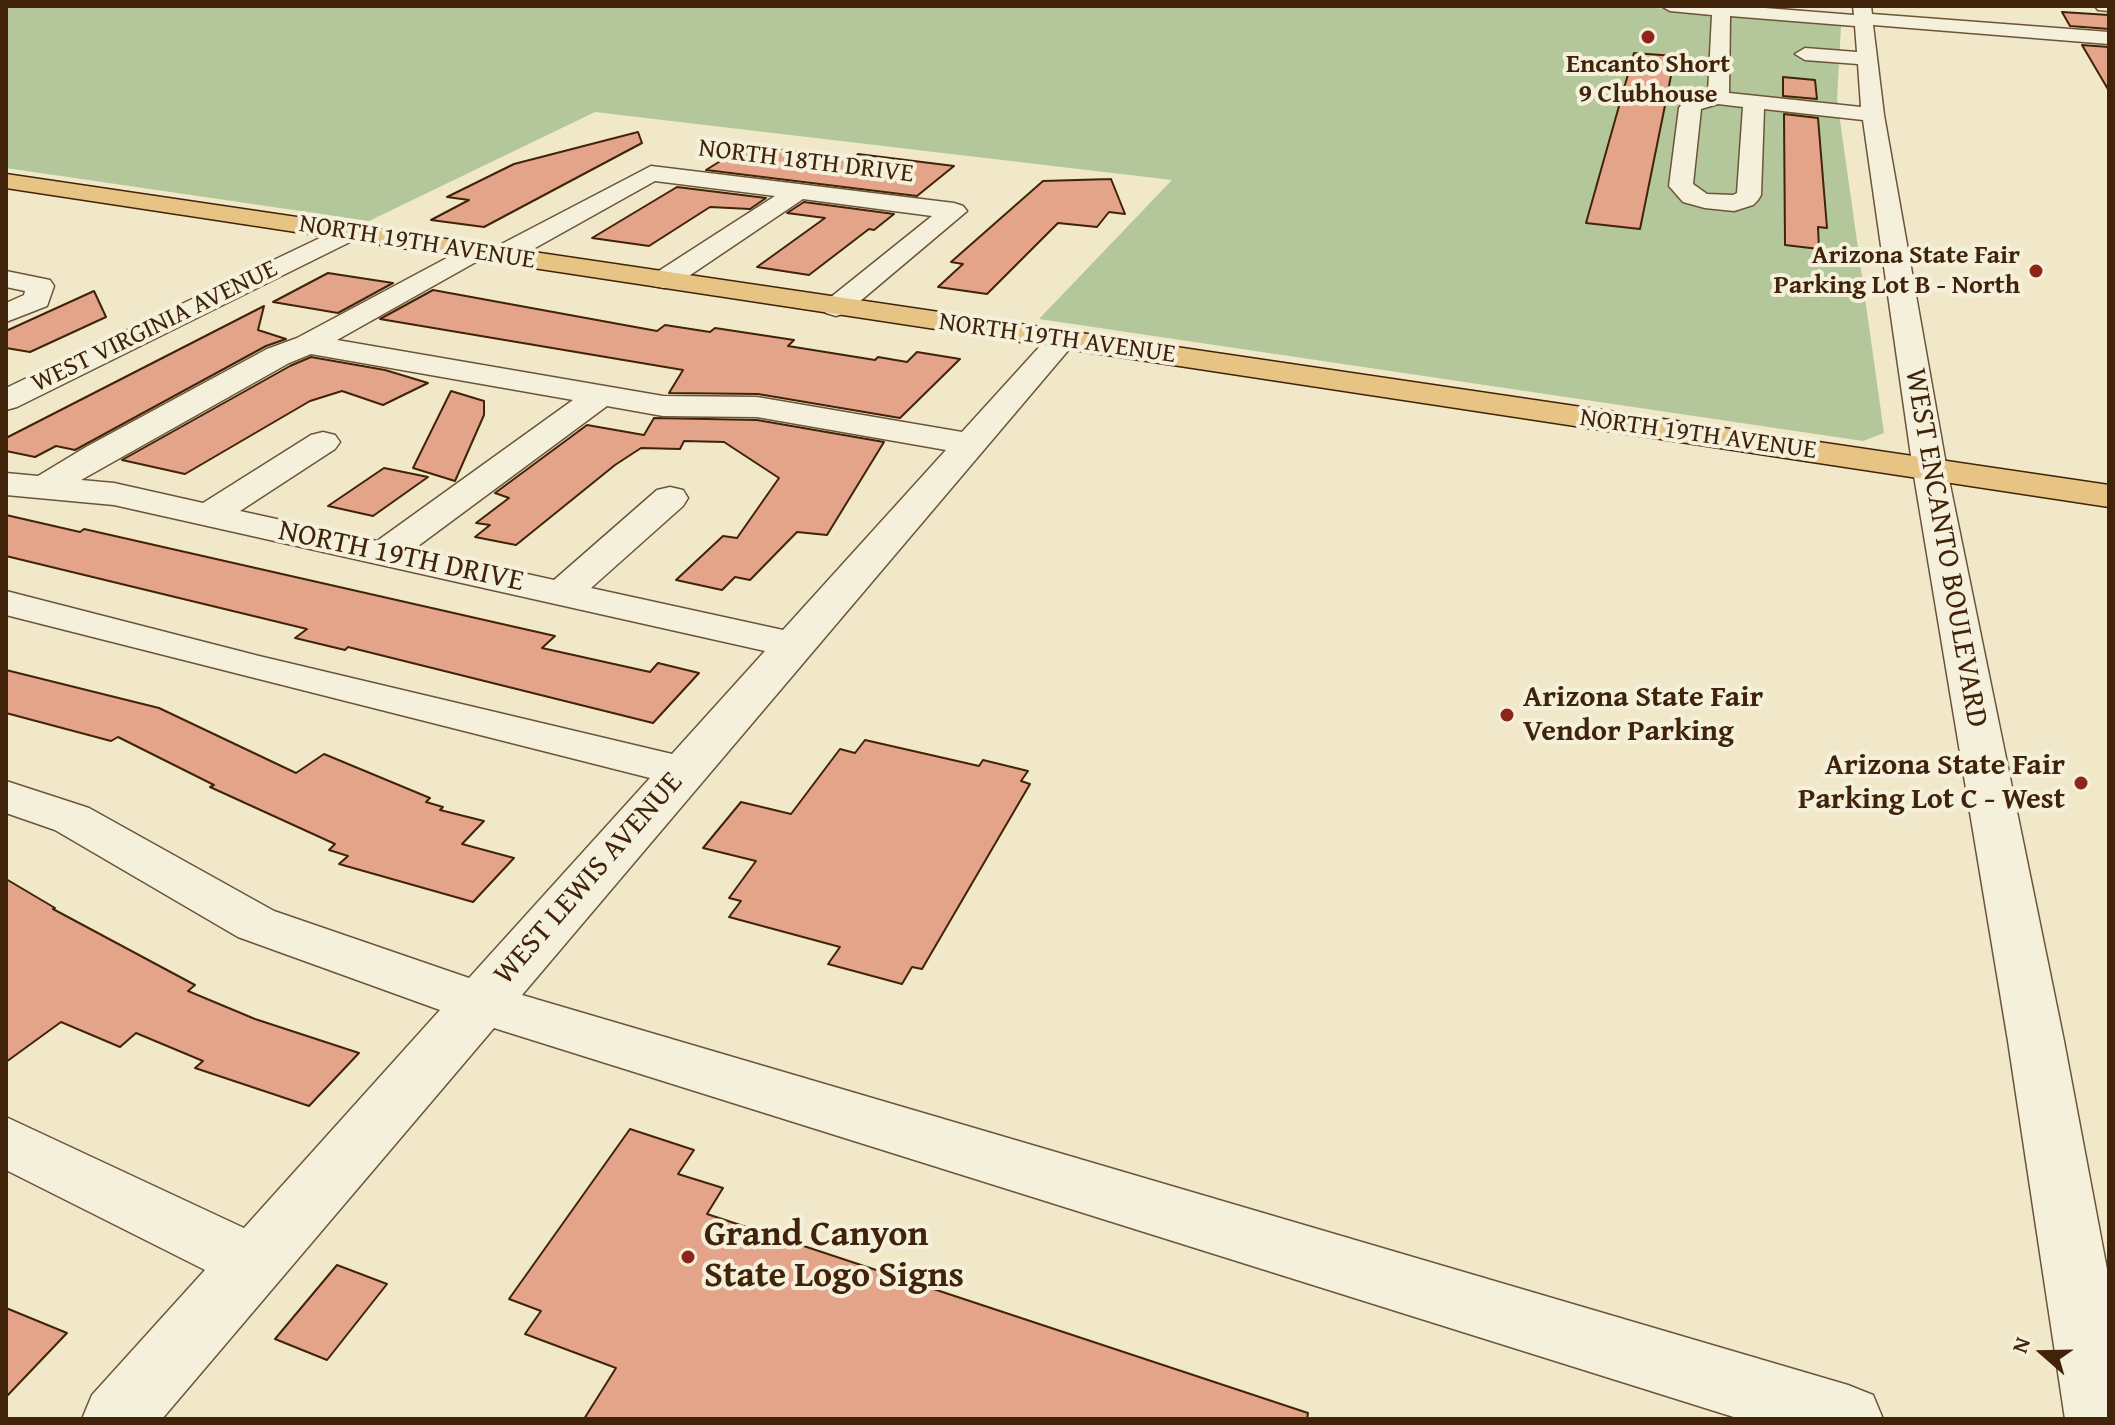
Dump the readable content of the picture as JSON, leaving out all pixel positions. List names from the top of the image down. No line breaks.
{"streets":{"main road":["NORTH 19TH AVENUE"],"street":["NORTH 18TH DRIVE","WEST VIRGINIA AVENUE","WEST ENCANTO BOULEVARD","NORTH 19TH DRIVE","WEST LEWIS AVENUE"]},"crossings":[["NORTH 18TH DRIVE","NORTH 19TH AVENUE"],["NORTH 19TH AVENUE","WEST VIRGINIA AVENUE"],["NORTH 19TH AVENUE","WEST ENCANTO BOULEVARD"],["NORTH 19TH AVENUE","WEST LEWIS AVENUE"],["NORTH 19TH DRIVE","WEST LEWIS AVENUE"]],"places":["Encanto Short 9 Clubhouse","Arizona State Fair Parking Lot B - North","Arizona State Fair Vendor Parking","Arizona State Fair Parking Lot C - West","Grand Canyon State Logo Signs"],"north":"left"}
